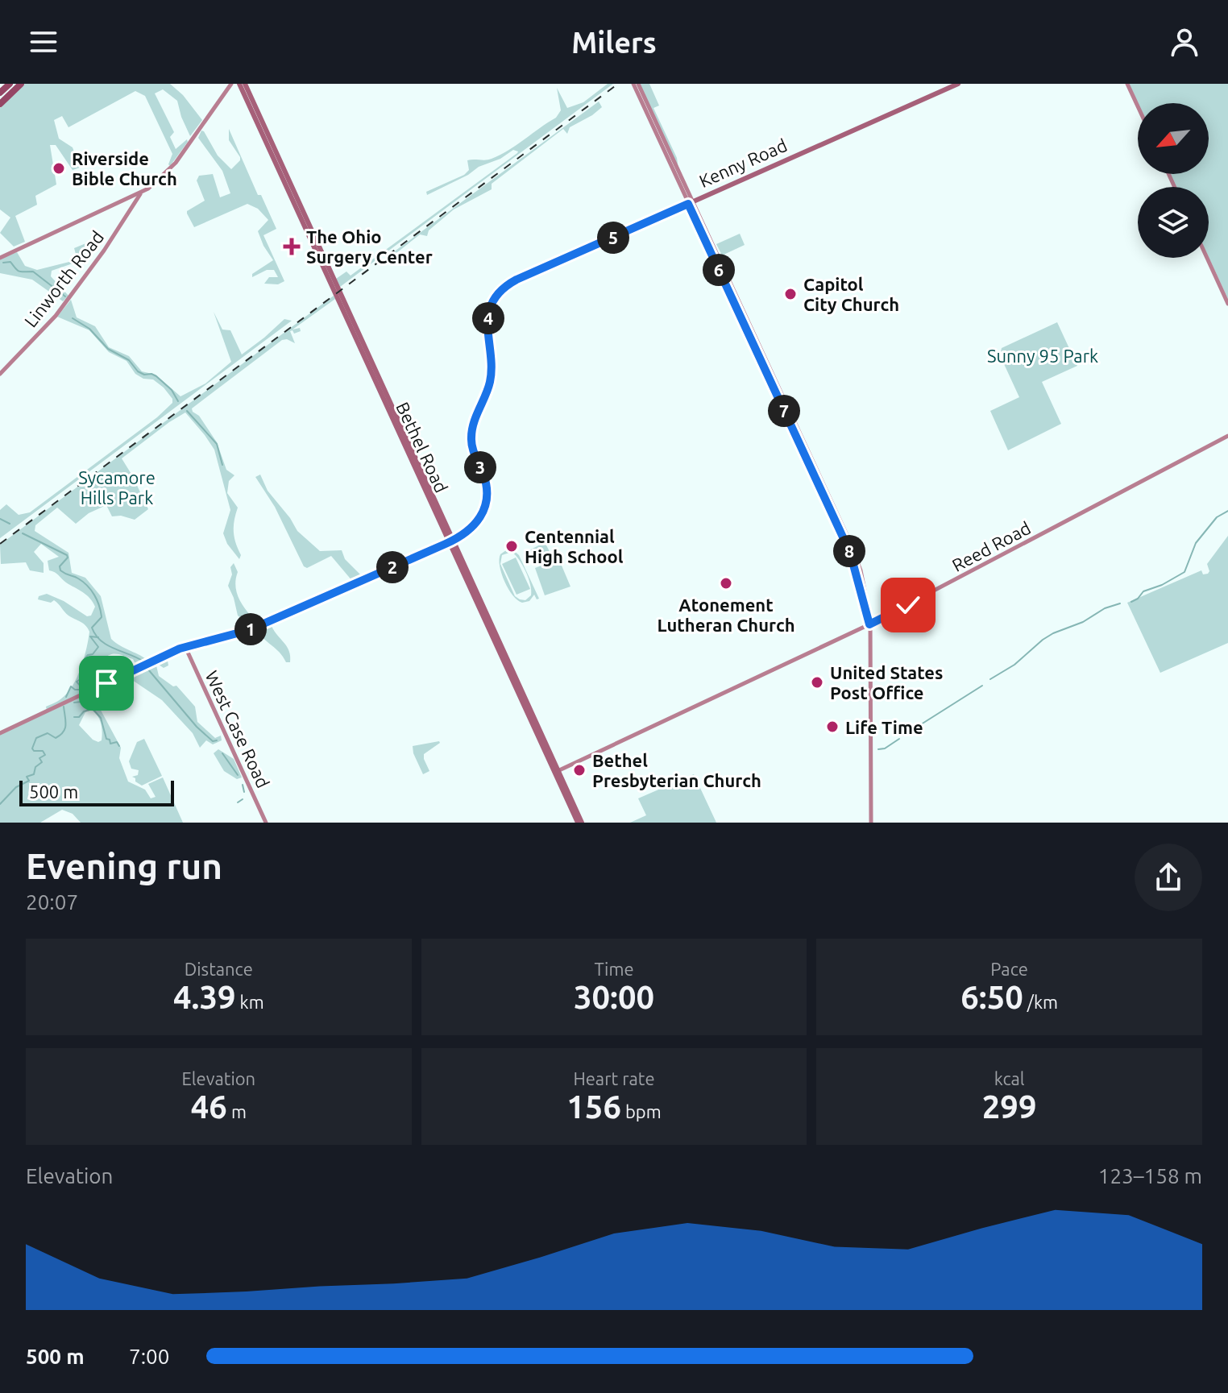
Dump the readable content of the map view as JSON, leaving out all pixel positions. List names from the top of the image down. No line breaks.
{"streets":{"main road":["Kenny Road","Linworth Road","Bethel Road","Reed Road","West Case Road"]},"crossings":[["Kenny Road","Bethel Road"],["Bethel Road","Reed Road"]],"parks":["Sunny 95 Park","Sycamore Hills Park"],"places":{"other":["Riverside Bible Church","Capitol City Church","Centennial High School","Atonement Lutheran Church","United States Post Office","Life Time","Bethel Presbyterian Church"],"health":["The Ohio Surgery Center"]},"scale_bar":"500 m","north":"bottom left","page":{"header":"Milers","pins":["5","6","4","7","3","8","2","1"],"scale":"500 m","heading":["Evening run","20:07"],"stats":[["Distance","4.39 km"],["Time","30:00"],["Pace","6:50 /km"],["Elevation","46 m"],["Heart rate","156 bpm"],["kcal","299"]],"chart":["Elevation","123–158 m"],"list":[{"name":"500 m","note":"7:00"}]}}
